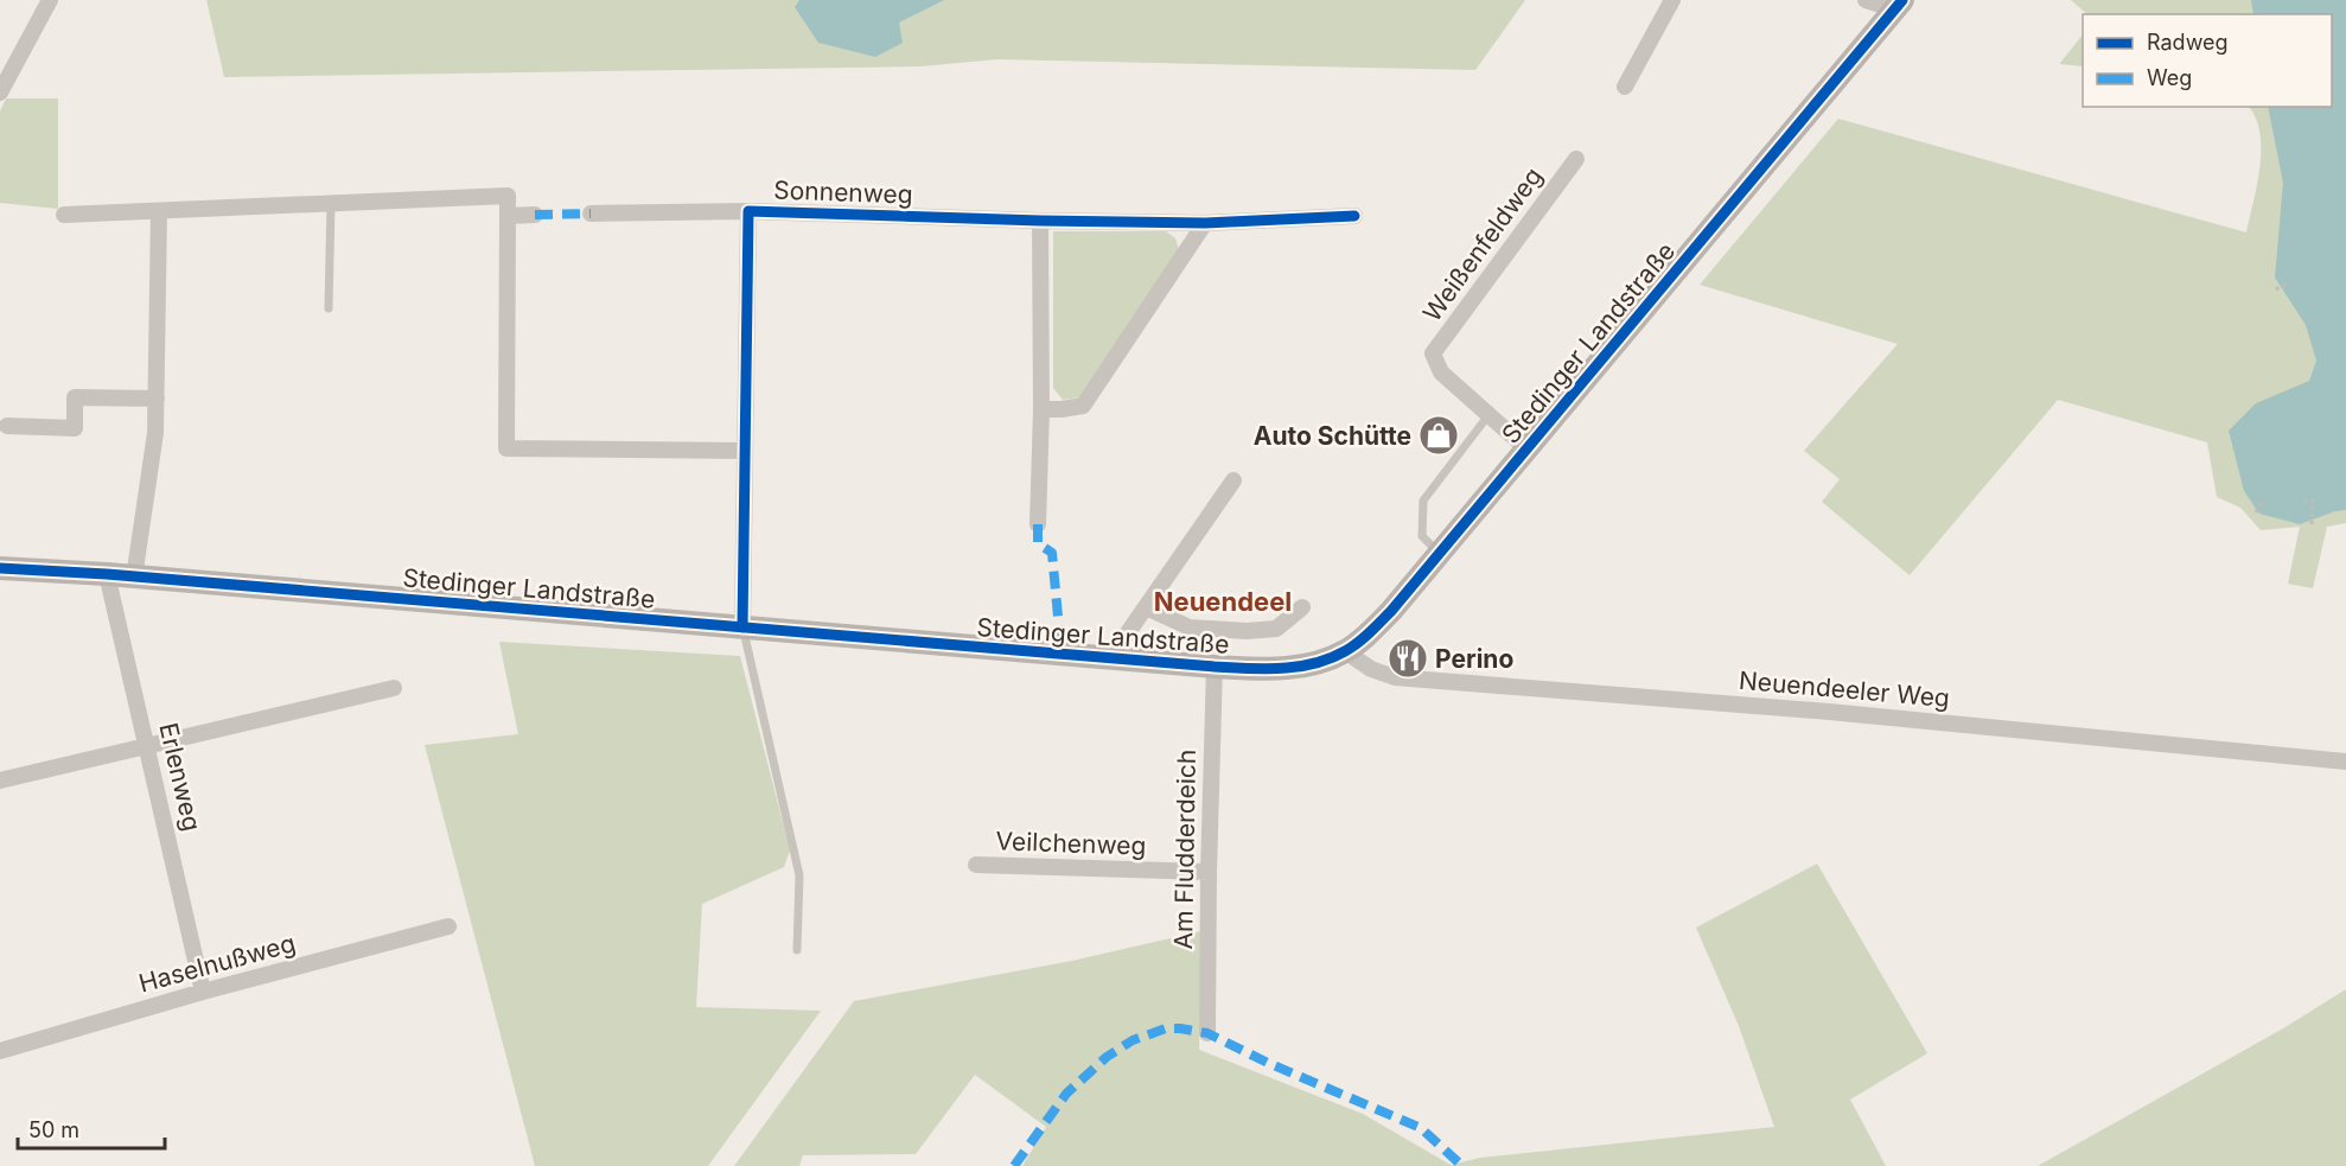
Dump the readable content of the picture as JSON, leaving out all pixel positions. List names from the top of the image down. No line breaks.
{"streets":{"main road":["Stedinger Landstraße"],"street":["Sonnenweg","Weißenfeldweg","Neuendeeler Weg","Erlenweg","Veilchenweg","Am Fludderdeich","Haselnußweg"]},"crossings":[["Sonnenweg","Stedinger Landstraße"],["Weißenfeldweg","Stedinger Landstraße"],["Stedinger Landstraße","Neuendeeler Weg"],["Stedinger Landstraße","Erlenweg"],["Stedinger Landstraße","Am Fludderdeich"],["Erlenweg","Haselnußweg"],["Veilchenweg","Am Fludderdeich"]],"districts":["Neuendeel"],"places":{"shop":["Auto Schütte"],"restaurant":["Perino"]},"legend":["Radweg","Weg"],"scale_bar":"50 m"}
